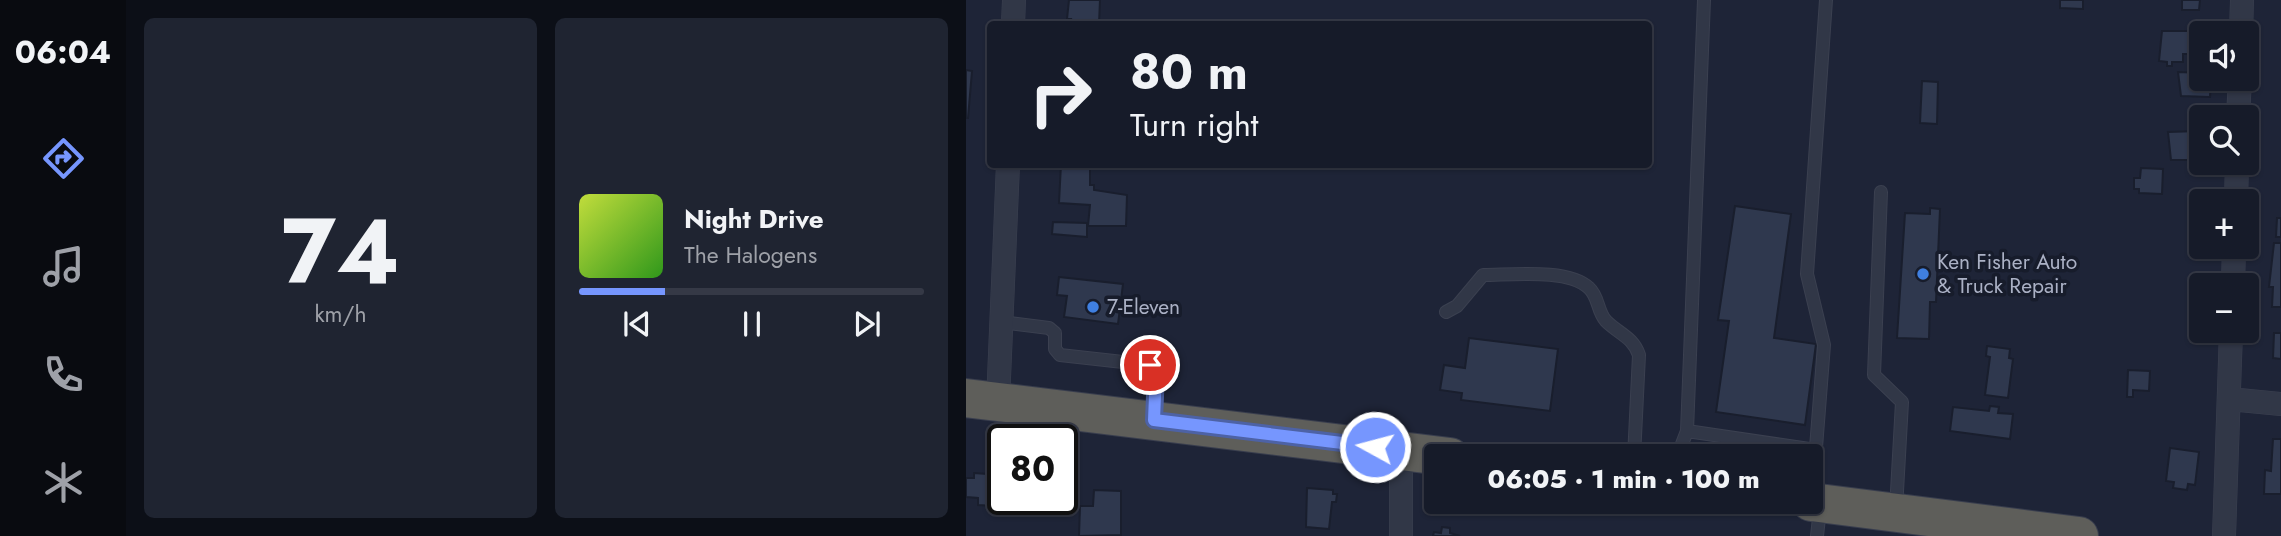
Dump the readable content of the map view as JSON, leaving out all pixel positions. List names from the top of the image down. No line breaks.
{"places":["Ken Fisher Auto & Truck Repair","7-Eleven"],"page":{"tabs":"06:04","tile":["74","km/h"],"map_buttons":["+","−"],"turn":["80 m","Turn right"],"song":["Night Drive","The Halogens"],"limit":"80","trip":"06:05 · 1 min · 100 m"}}
